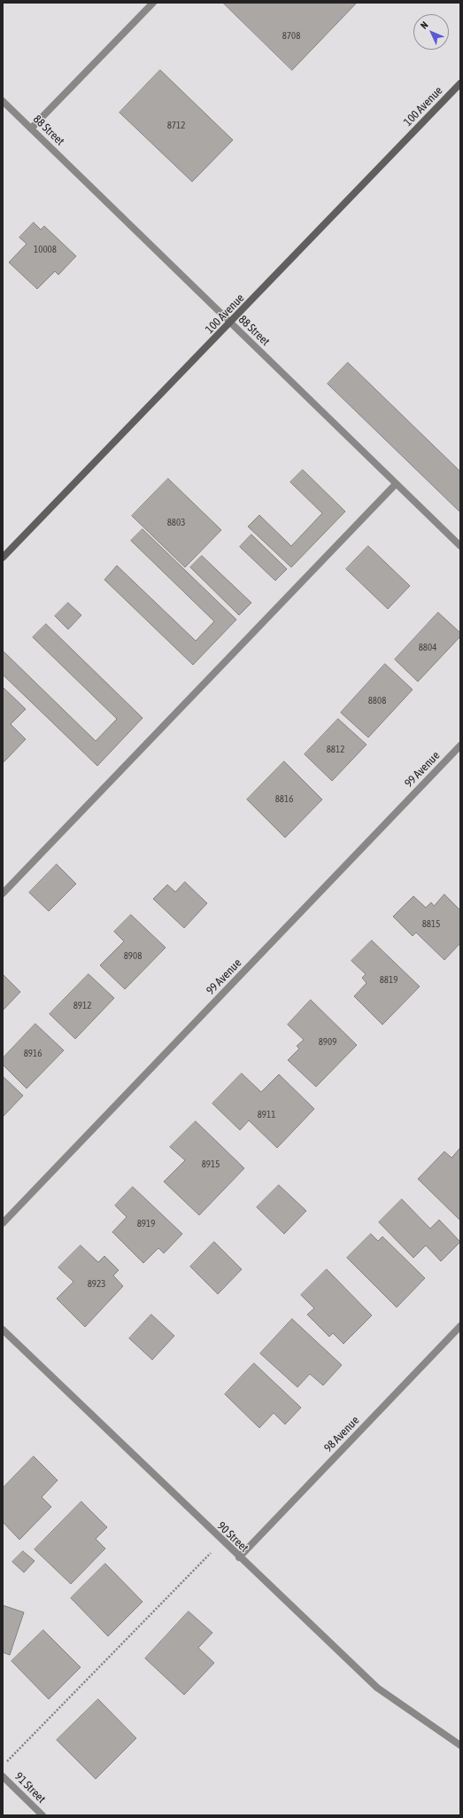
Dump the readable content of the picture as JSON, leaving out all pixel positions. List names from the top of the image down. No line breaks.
{"streets":{"main road":["100 Avenue"],"street":["88 Street","99 Avenue","98 Avenue","90 Street","91 Street"]},"crossings":[["100 Avenue","88 Street"],["98 Avenue","90 Street"]],"house_numbers":["8708","8712","10008","8803","8804","8808","8812","8816","8815","8908","8819","8912","8909","8916","8911","8915","8919","8923"],"north":"top left"}
